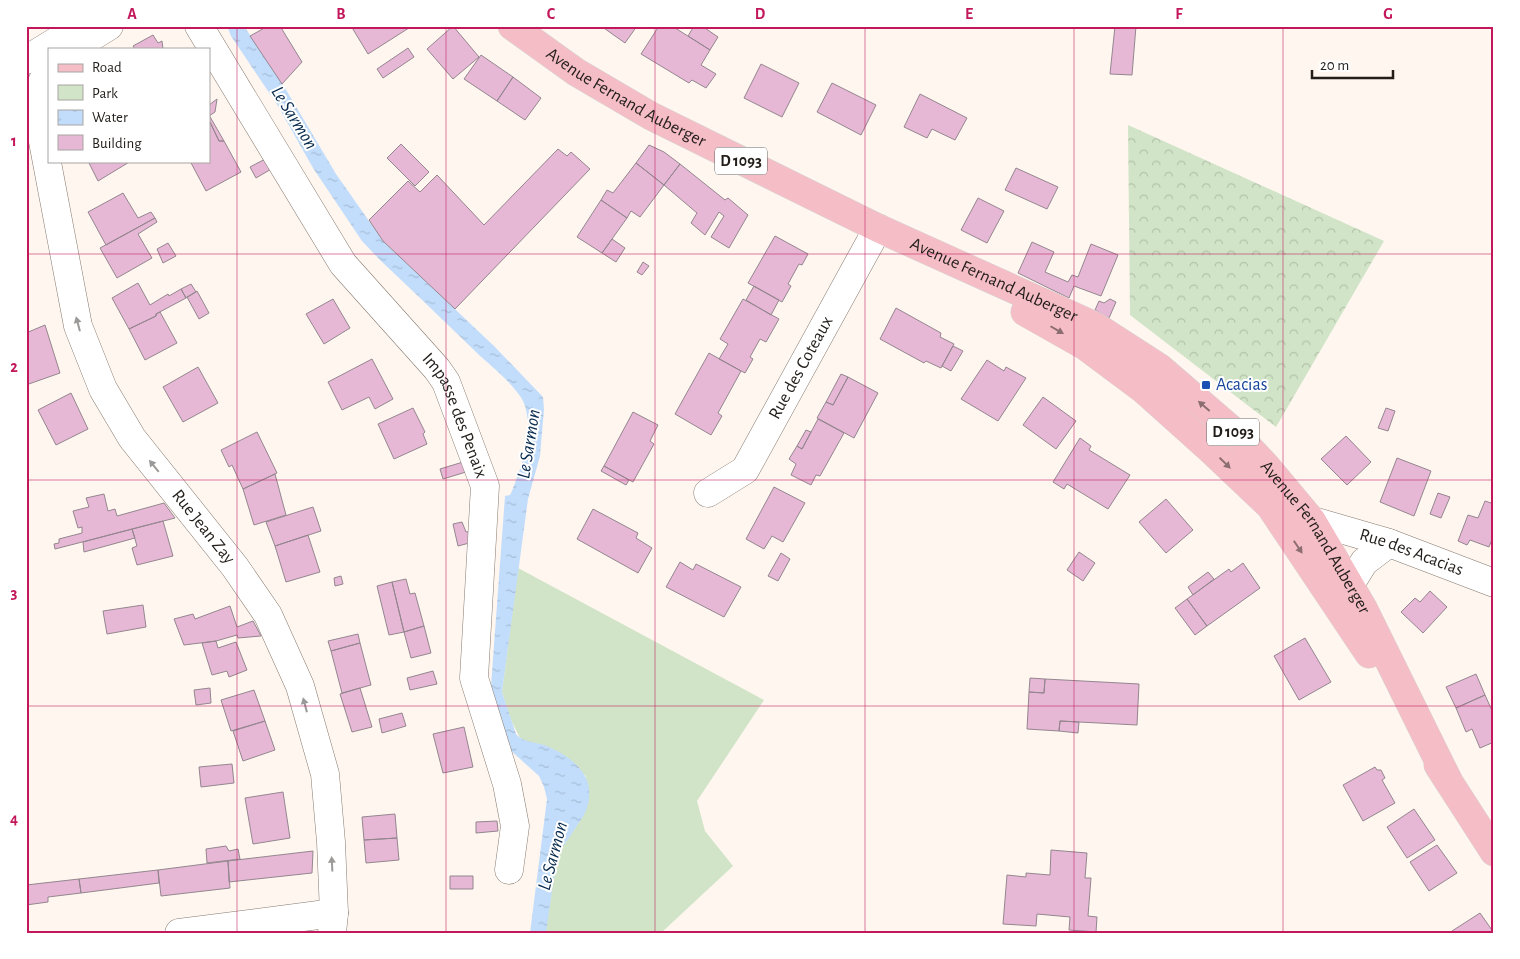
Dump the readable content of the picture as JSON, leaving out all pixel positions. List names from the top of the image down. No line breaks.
{"streets":{"main road":["Avenue Fernand Auberger","D 1093"],"street":["Rue des Coteaux","Impasse des Penaix","Rue Jean Zay","Rue des Acacias"]},"crossings":[["Avenue Fernand Auberger","Rue des Coteaux"],["Avenue Fernand Auberger","Rue des Acacias"]],"one_way":["Rue Jean Zay"],"water":["Le Sarmon"],"places":{"transit":["Acacias"]},"legend":["Road","Park","Water","Building"],"scale_bar":"20 m","grid":{"columns":["A","B","C","D","E","F","G"],"rows":["1","2","3","4"]}}
